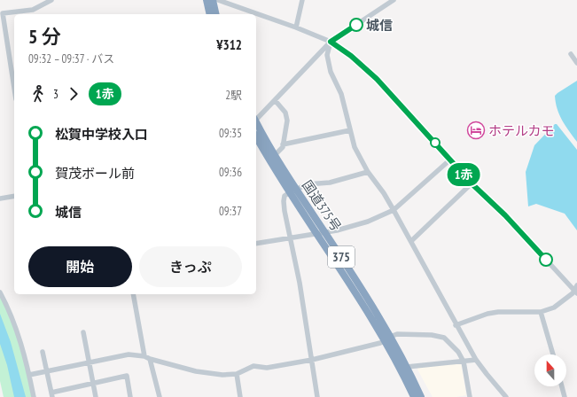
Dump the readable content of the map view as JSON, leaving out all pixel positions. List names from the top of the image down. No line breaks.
{"streets":{"highway":["国道375号","375"]},"places":{"other":["城信"],"hotel":["ホテルカモ"]},"lines":["bus line 1赤"],"north":"top","page":{"on_map":"1赤","heading":["5 分","09:32 – 09:37 · バス","¥312"],"legs":["3","1赤","2駅"],"list":[{"name":"松賀中学校入口","value":"09:35"},{"name":"賀茂ボール前","value":"09:36"},{"name":"城信","value":"09:37"}],"buttons":["開始","きっぷ"]}}
